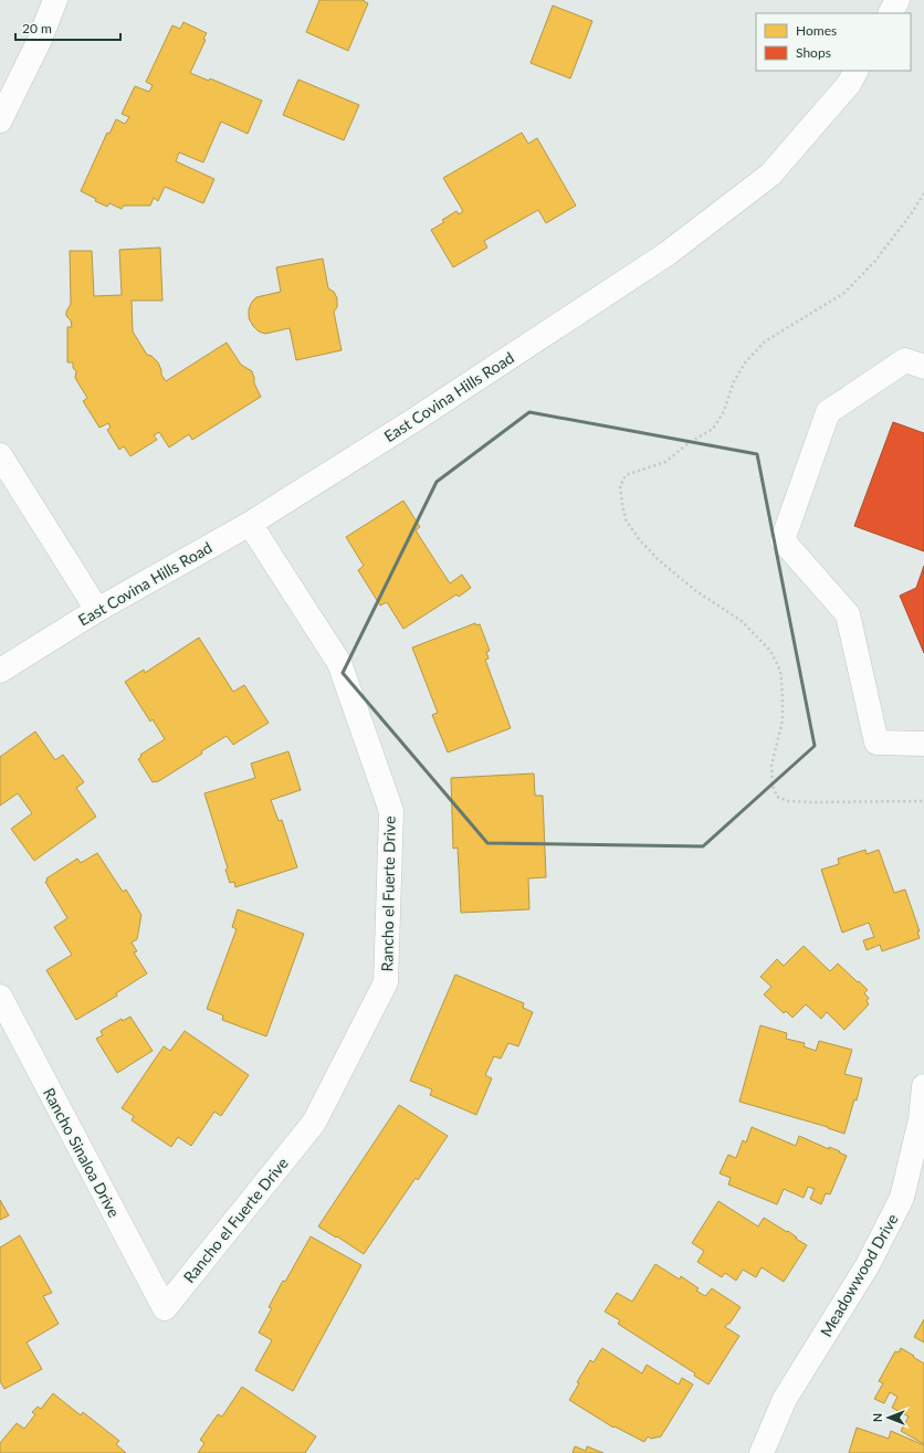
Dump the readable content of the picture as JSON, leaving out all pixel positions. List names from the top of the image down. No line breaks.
{"streets":{"street":["East Covina Hills Road","Rancho el Fuerte Drive","Rancho Sinaloa Drive","Meadowwood Drive"]},"crossings":[["East Covina Hills Road","Rancho el Fuerte Drive"],["Rancho el Fuerte Drive","Rancho Sinaloa Drive"]],"legend":["Homes","Shops"],"scale_bar":"20 m","north":"left"}
